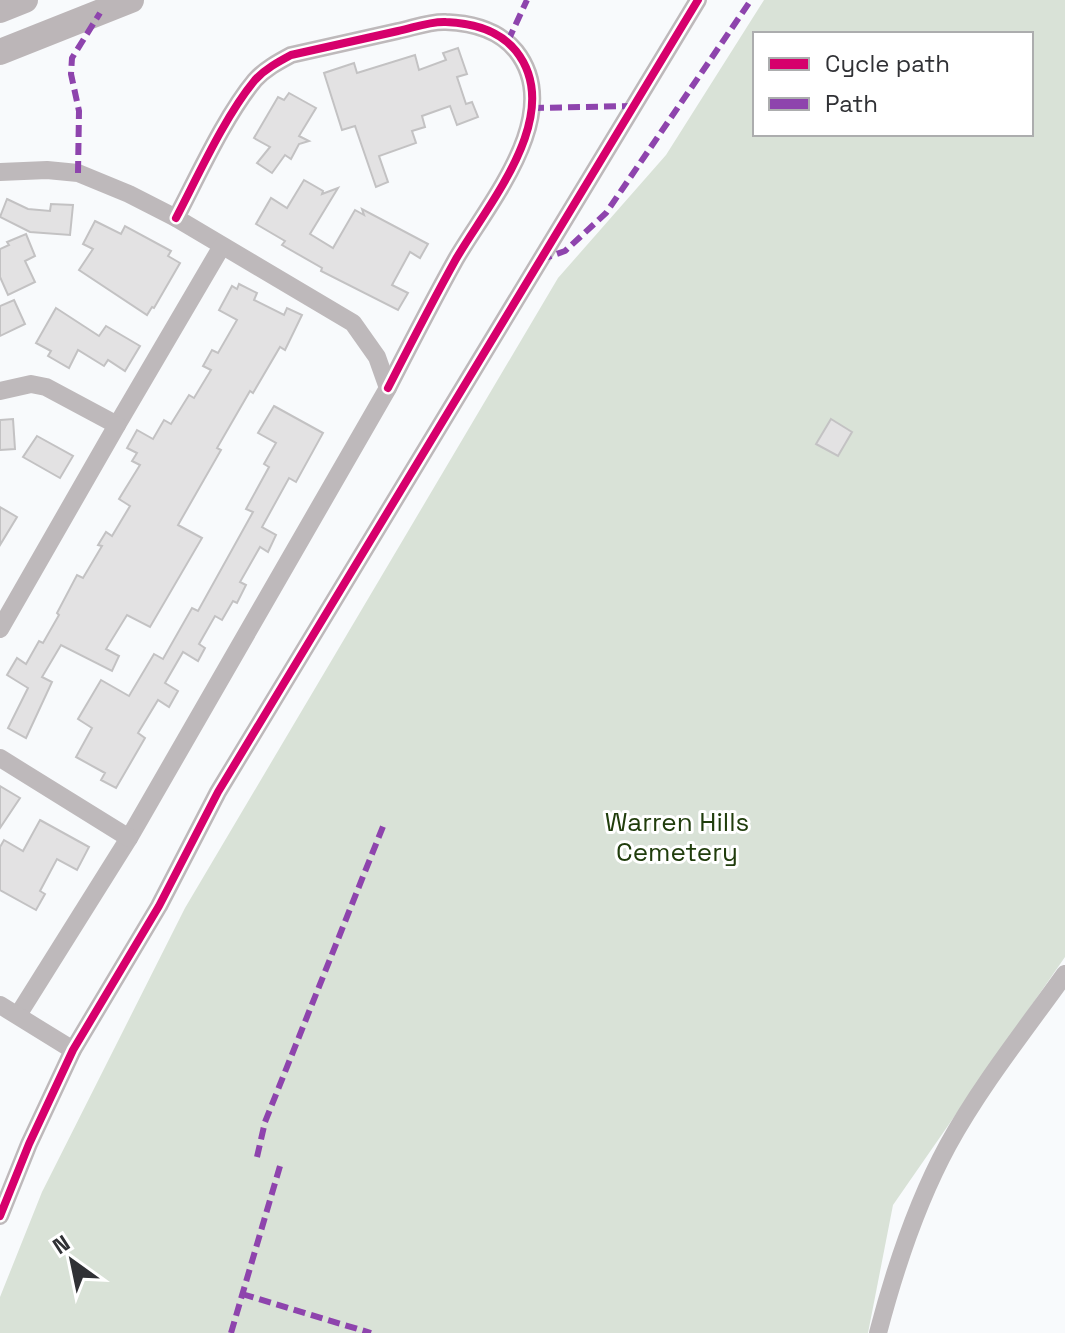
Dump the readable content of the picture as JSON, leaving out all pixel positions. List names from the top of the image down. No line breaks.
{"parks":["Warren Hills Cemetery"],"legend":["Cycle path","Path"],"north":"top left"}
